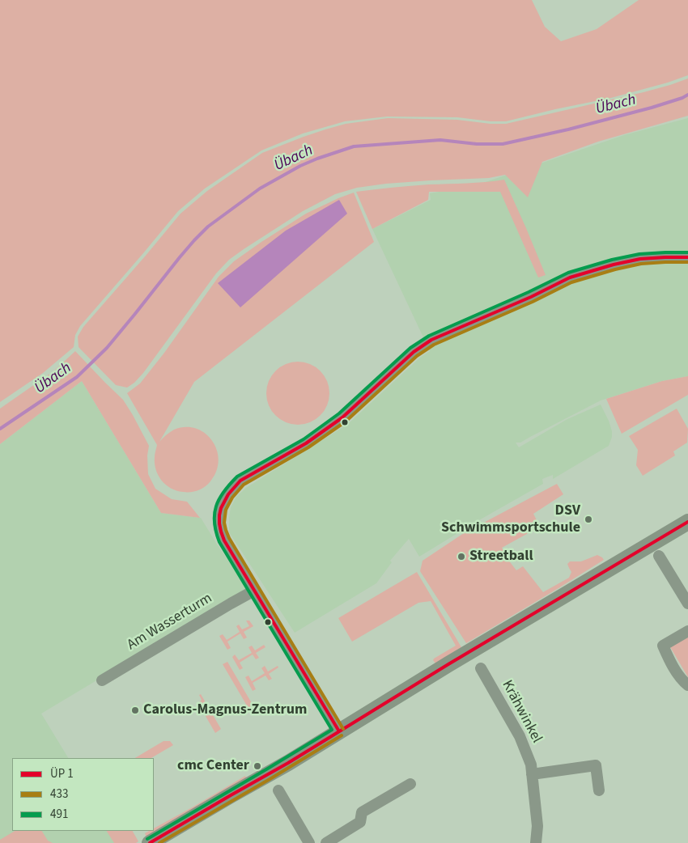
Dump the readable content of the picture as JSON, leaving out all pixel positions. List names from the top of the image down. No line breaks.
{"streets":{"street":["Am Wasserturm","Krähwinkel"]},"water":["Übach"],"places":["DSV Schwimmsportschule","Streetball","Carolus-Magnus-Zentrum","cmc Center"],"lines":["transit line 491","transit line 433"],"legend":["ÜP 1","433","491"]}
